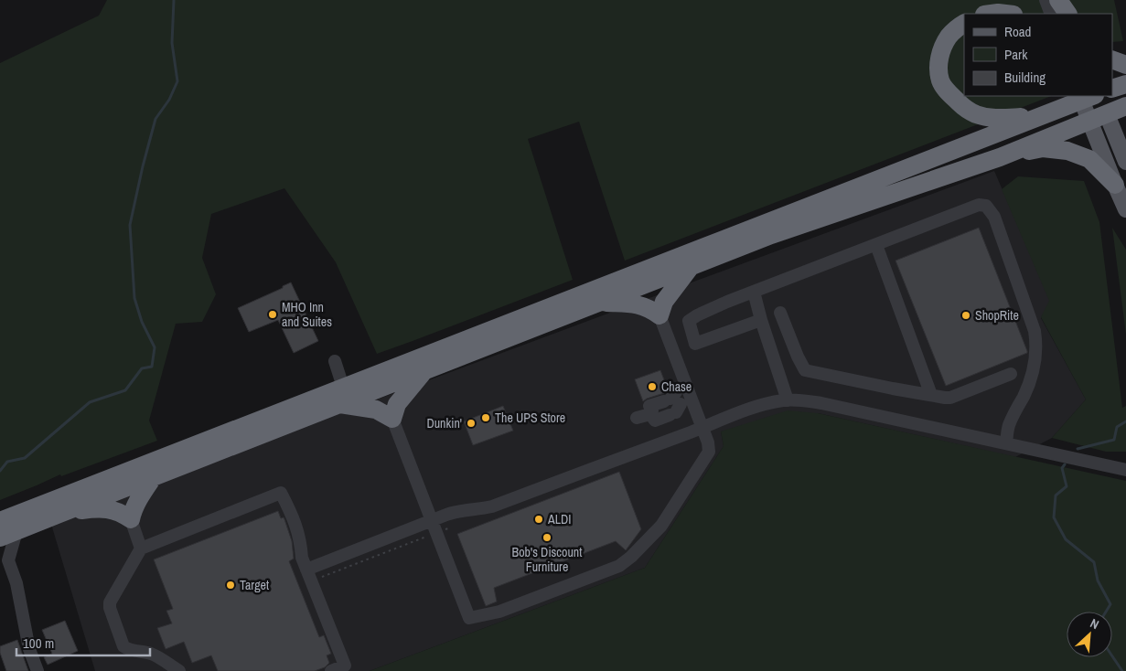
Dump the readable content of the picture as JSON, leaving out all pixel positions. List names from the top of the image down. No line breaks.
{"places":["MHO Inn and Suites","ShopRite","Chase","The UPS Store","Dunkin'","ALDI","Bob's Discount Furniture","Target"],"legend":["Road","Park","Building"],"scale_bar":"100 m","north":"top right"}
